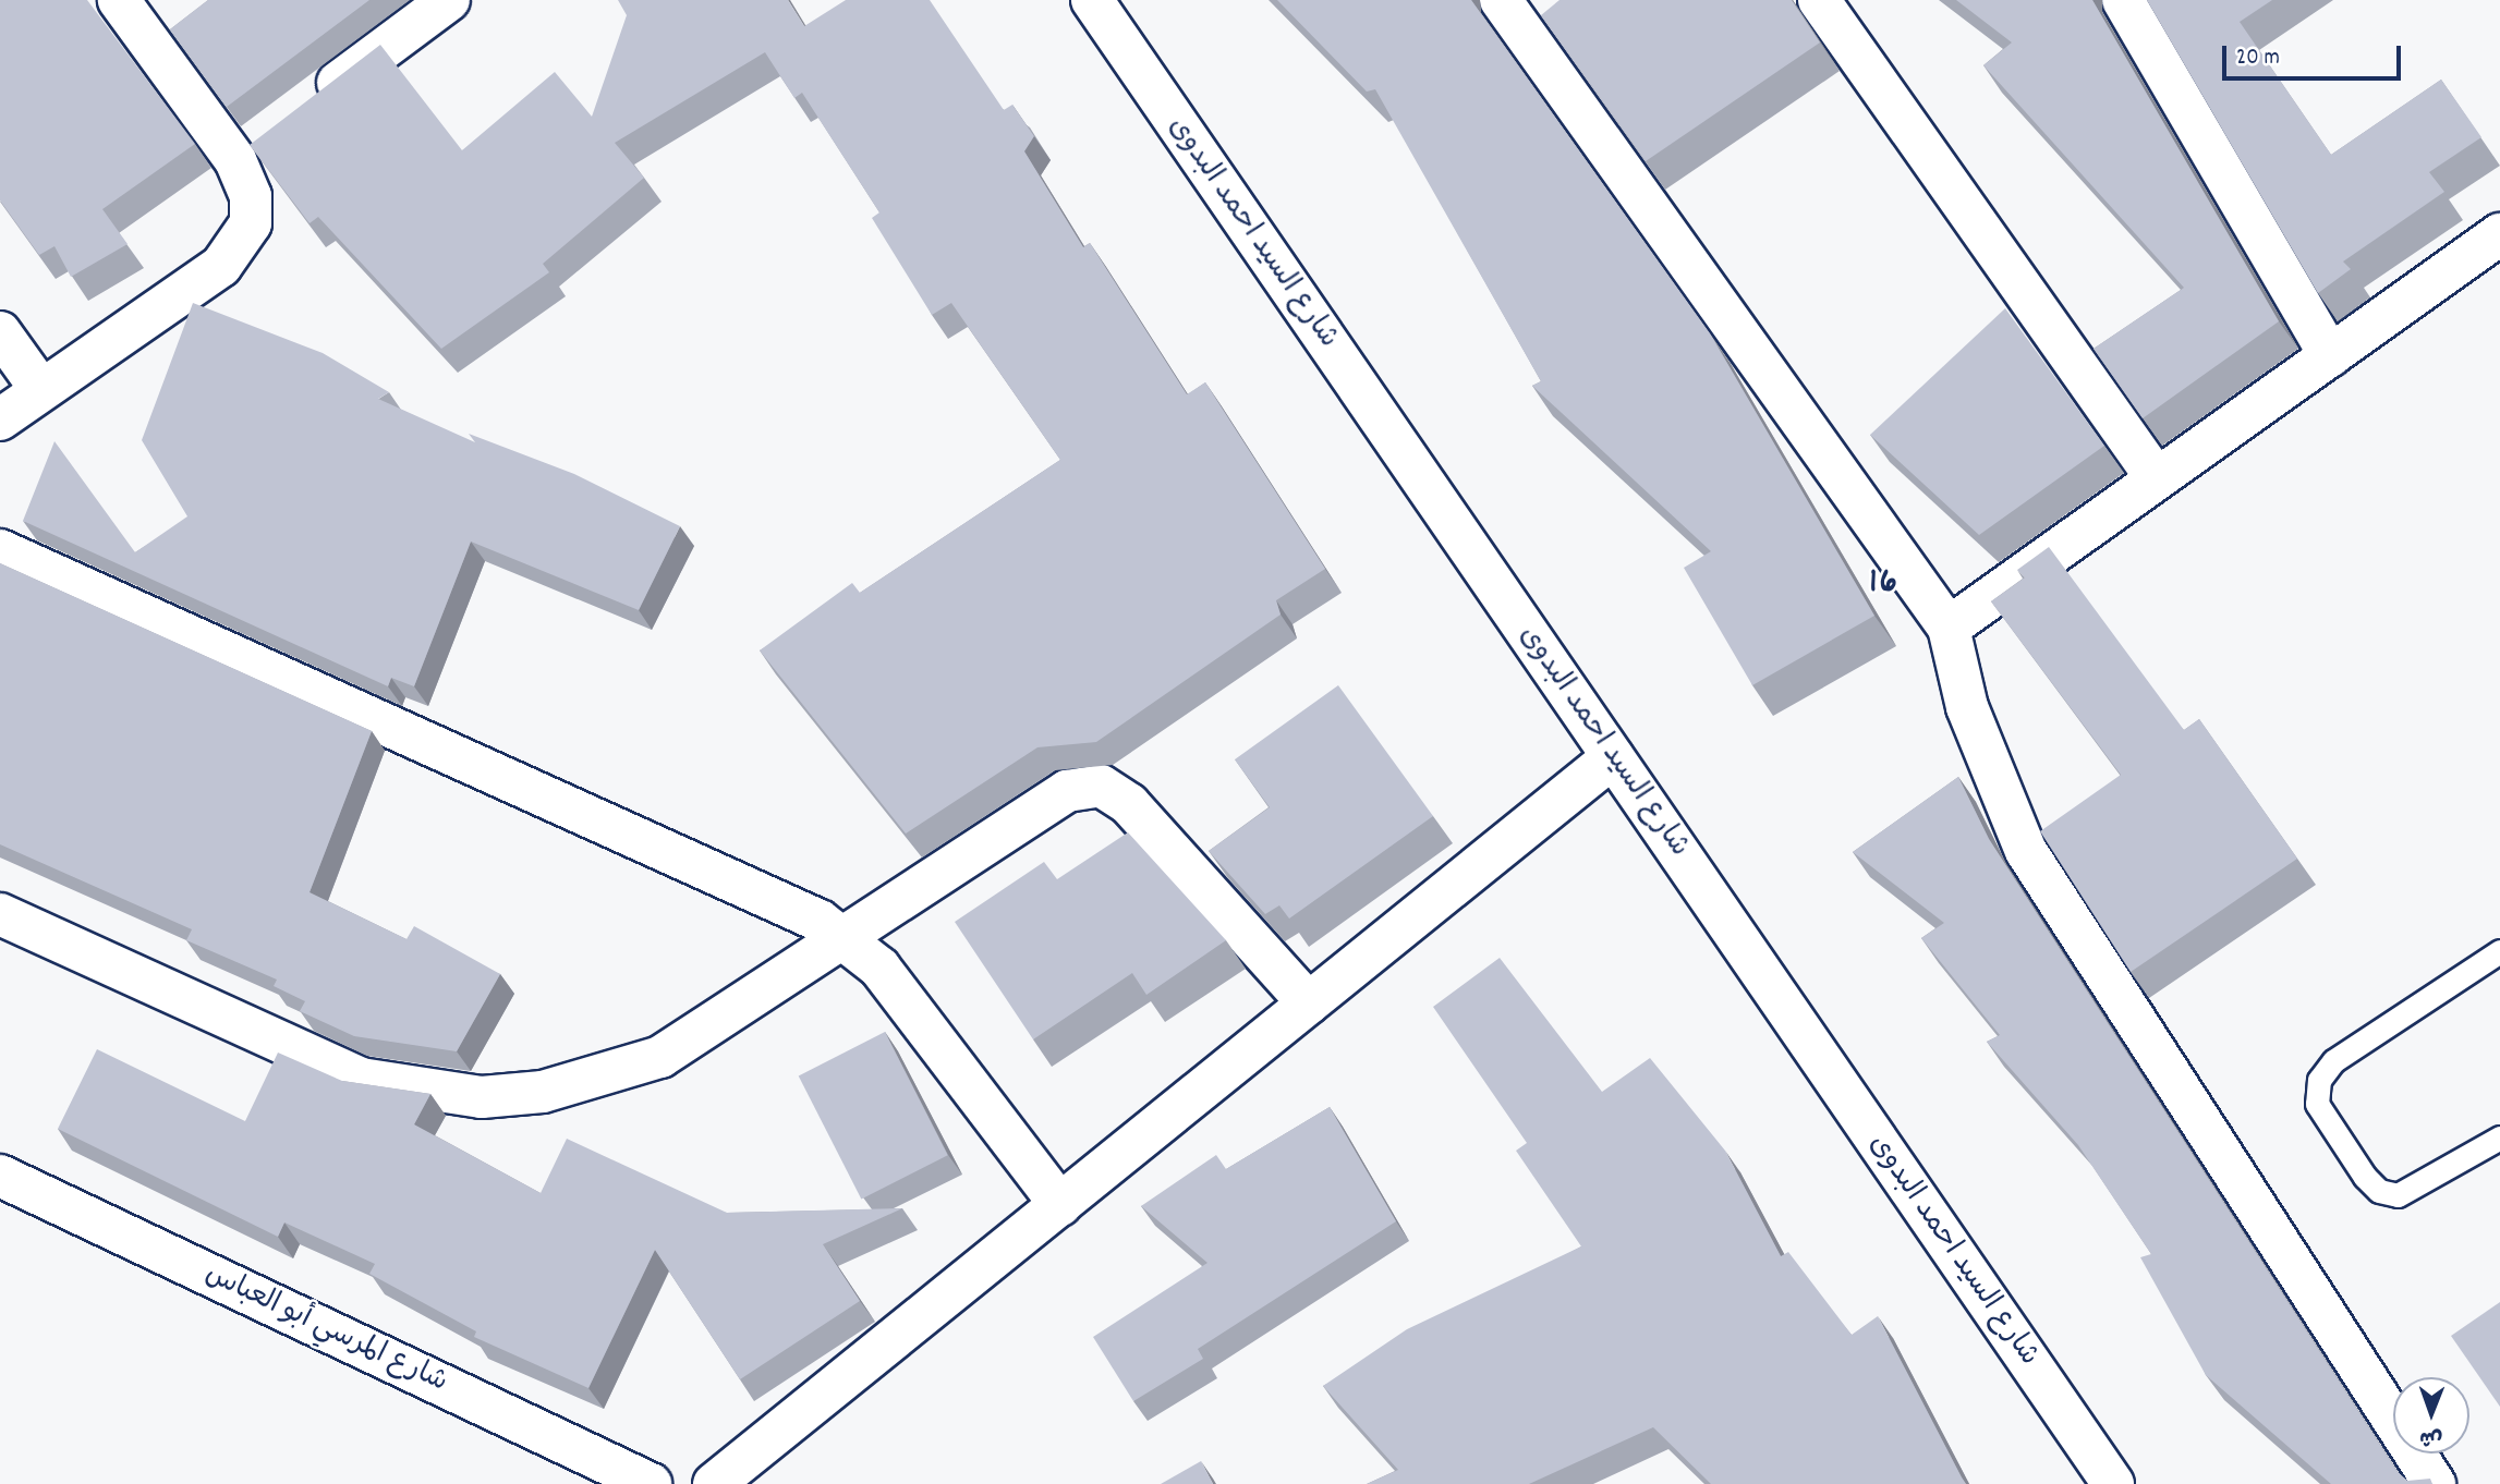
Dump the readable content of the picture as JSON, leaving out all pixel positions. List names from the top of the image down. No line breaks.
{"streets":{"street":["شارع السيد احمد البدوى","شارع المرسي أبو العباس"]},"districts":["16"],"scale_bar":"20 m","north":"bottom"}
